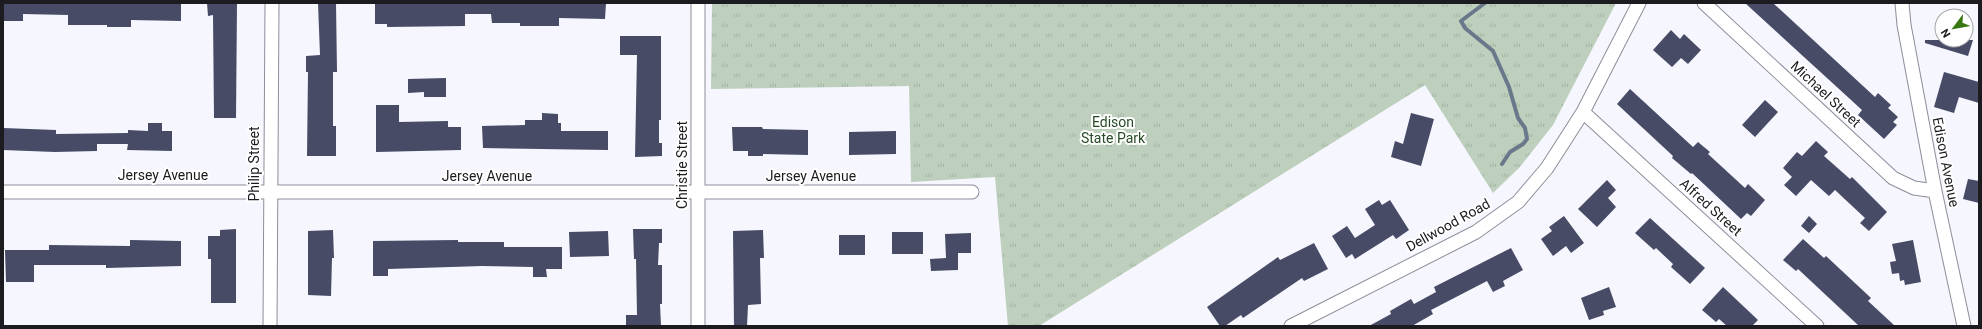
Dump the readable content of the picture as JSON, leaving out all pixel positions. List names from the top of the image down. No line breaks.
{"streets":{"street":["Michael Street","Edison Avenue","Philip Street","Christie Street","Jersey Avenue","Alfred Street","Dellwood Road"]},"crossings":[["Michael Street","Edison Avenue"],["Philip Street","Jersey Avenue"],["Christie Street","Jersey Avenue"],["Alfred Street","Dellwood Road"]],"parks":["Edison State Park"],"north":"bottom left"}
